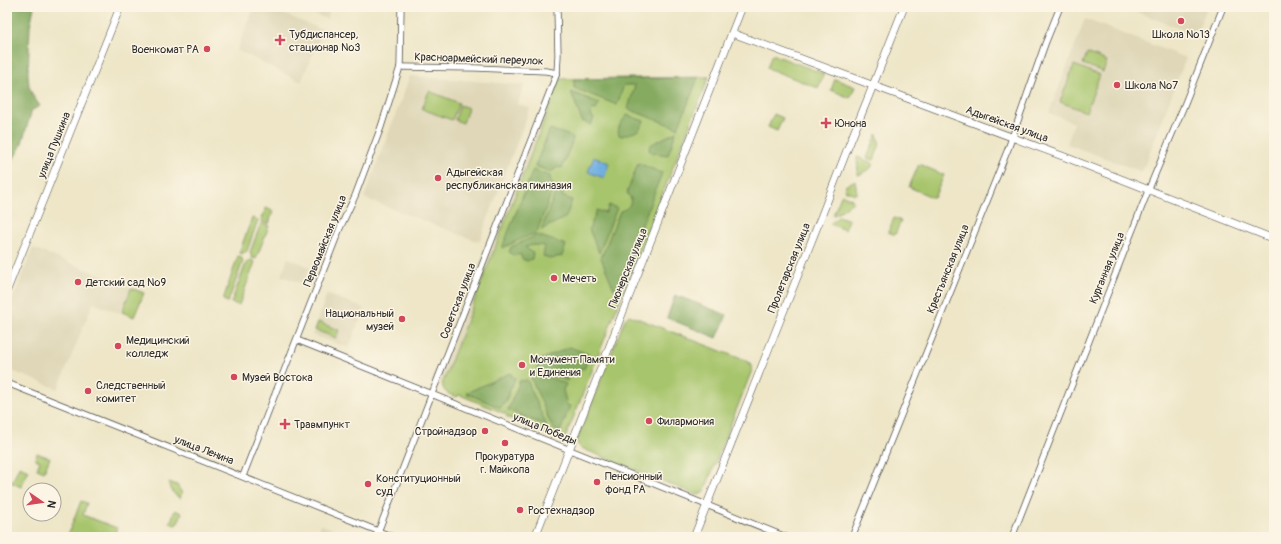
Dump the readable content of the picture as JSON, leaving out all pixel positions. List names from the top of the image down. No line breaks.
{"streets":{"main road":["Адыгейская улица","улица Пушкина","Пионерская улица","Пролетарская улица"],"street":["Красноармейский переулок","Первомайская улица","Курганная улица","Крестьянская улица","Советская улица","улица Победы","улица Ленина"]},"crossings":[["Красноармейский переулок","Первомайская улица"],["Красноармейский переулок","Советская улица"],["Адыгейская улица","Пионерская улица"],["Адыгейская улица","Пролетарская улица"],["Адыгейская улица","Курганная улица"],["Адыгейская улица","Крестьянская улица"],["Первомайская улица","улица Победы"],["Первомайская улица","улица Ленина"],["Пионерская улица","улица Победы"],["Пролетарская улица","улица Победы"],["Советская улица","улица Победы"],["Советская улица","улица Ленина"]],"places":{"other":["Школа №13","Военкомат РА","Школа №7","Адыгейская республиканская гимназия","Мечеть","Детский сад №9","Национальный музей","Медицинский колледж","Монумент Памяти и Единения","Музей Востока","Следственный комитет","Филармония","Стройнадзор","Прокуратура г. Майкопа","Пенсионный фонд РА","Конституционный суд","Ростехнадзор"],"health":["Тубдиспансер, стационар №3","Юнона","Травмпункт"]},"north":"right"}
